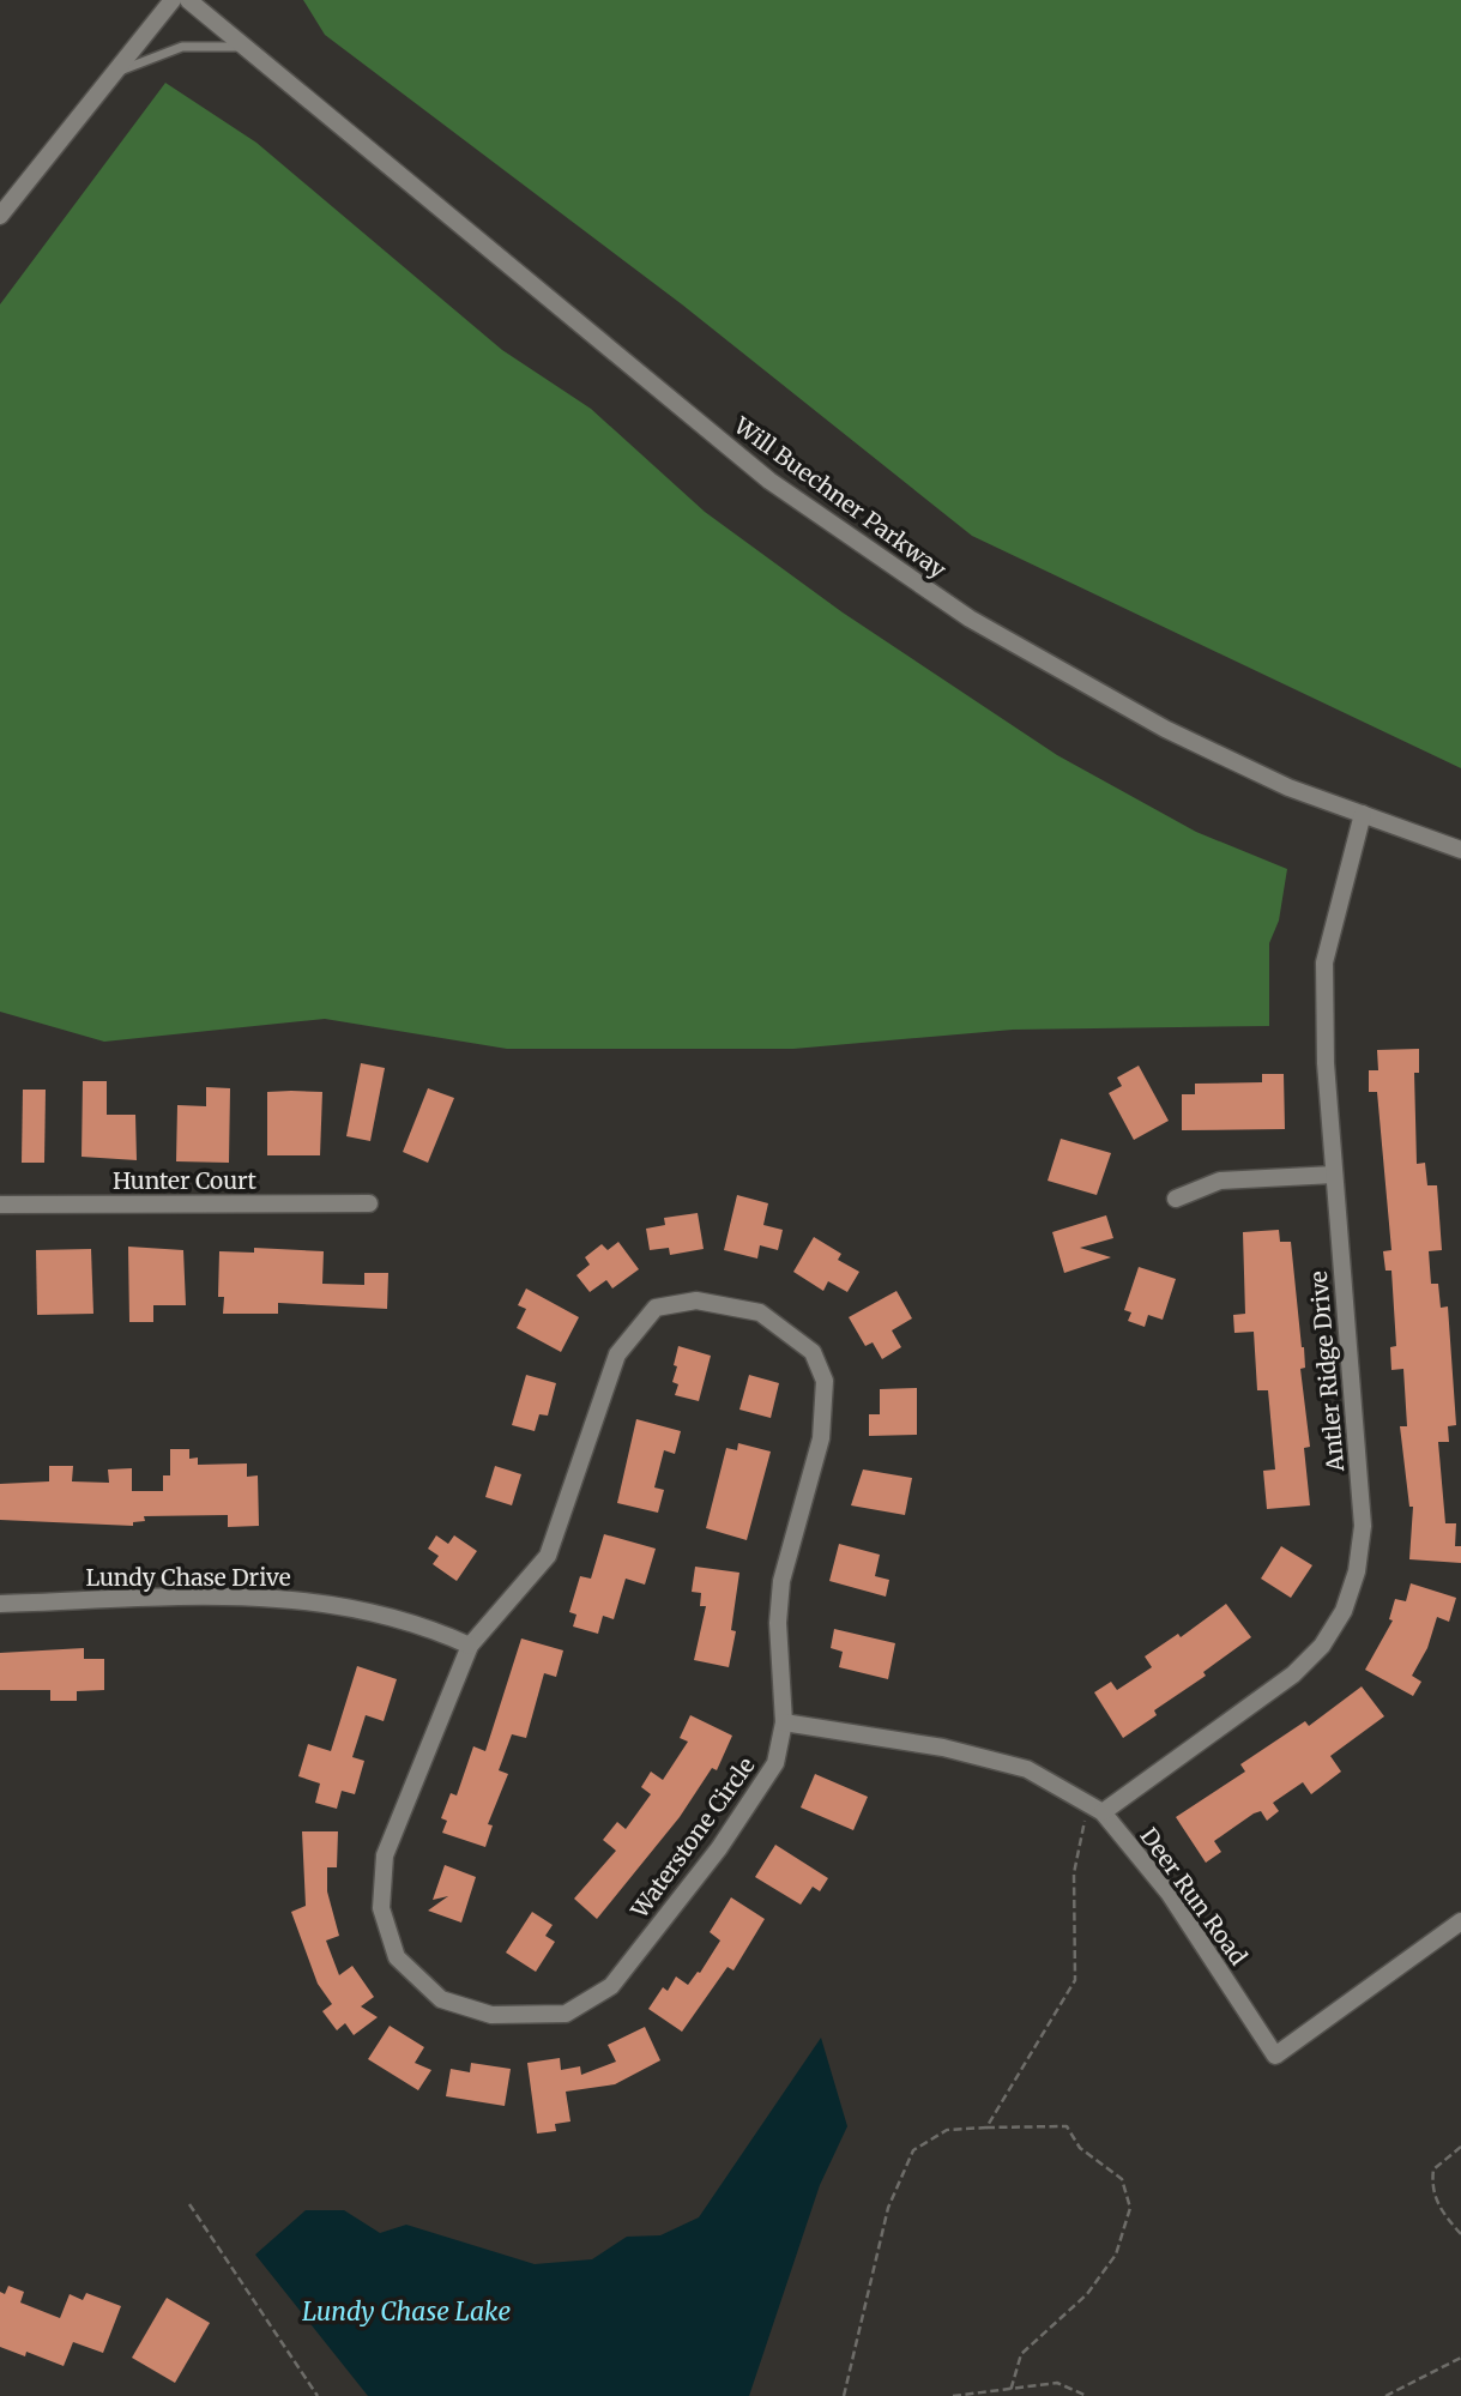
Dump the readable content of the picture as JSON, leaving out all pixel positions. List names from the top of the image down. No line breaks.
{"streets":{"street":["Will Buechner Parkway","Hunter Court","Antler Ridge Drive","Lundy Chase Drive","Waterstone Circle","Deer Run Road"]},"crossings":[["Will Buechner Parkway","Antler Ridge Drive"],["Antler Ridge Drive","Deer Run Road"],["Lundy Chase Drive","Waterstone Circle"],["Waterstone Circle","Deer Run Road"]],"water":["Lundy Chase Lake"]}
